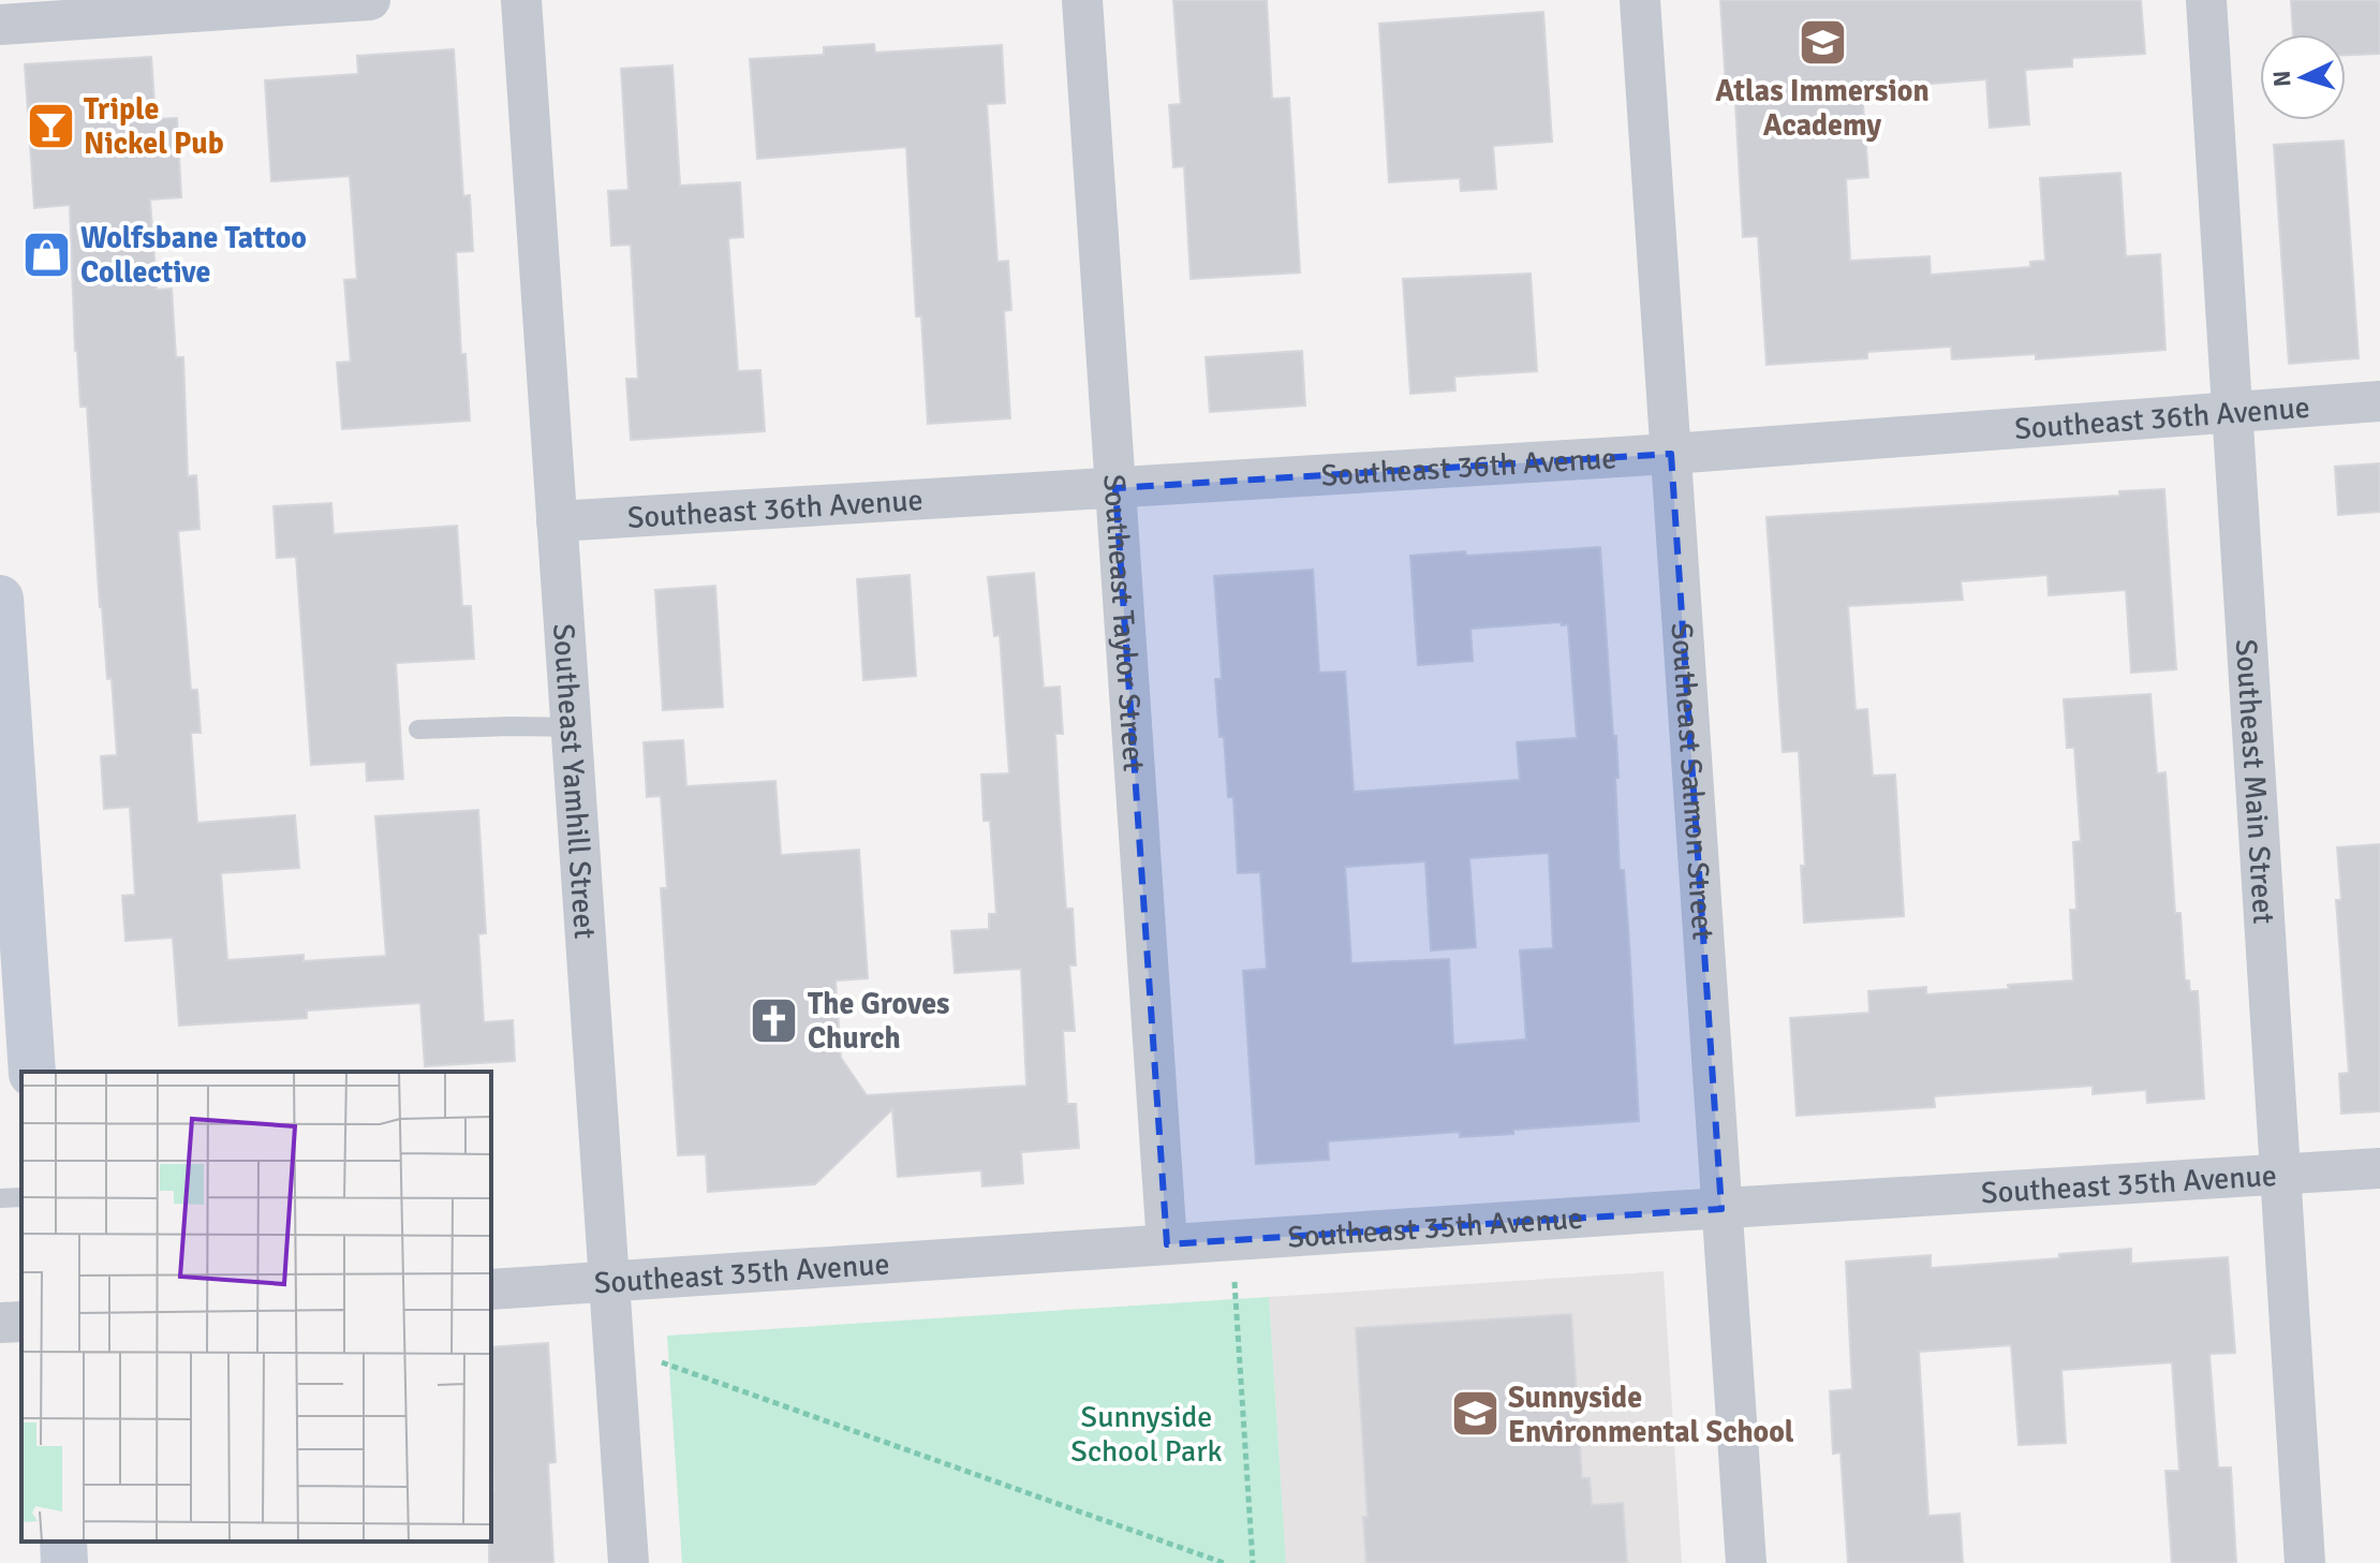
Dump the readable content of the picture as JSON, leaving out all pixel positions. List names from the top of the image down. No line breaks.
{"streets":{"street":["Southeast 36th Avenue","Southeast Taylor Street","Southeast Yamhill Street","Southeast Salmon Street","Southeast Main Street","Southeast 35th Avenue"]},"crossings":[["Southeast 36th Avenue","Southeast Taylor Street"],["Southeast 36th Avenue","Southeast Yamhill Street"],["Southeast 36th Avenue","Southeast Salmon Street"],["Southeast 36th Avenue","Southeast Main Street"],["Southeast Taylor Street","Southeast 35th Avenue"],["Southeast Yamhill Street","Southeast 35th Avenue"],["Southeast Salmon Street","Southeast 35th Avenue"],["Southeast Main Street","Southeast 35th Avenue"]],"parks":["Sunnyside School Park"],"places":{"school or university":["Atlas Immersion Academy","Sunnyside Environmental School"],"bar":["Triple Nickel Pub"],"shop":["Wolfsbane Tattoo Collective"],"church":["The Groves Church"]},"north":"left"}
